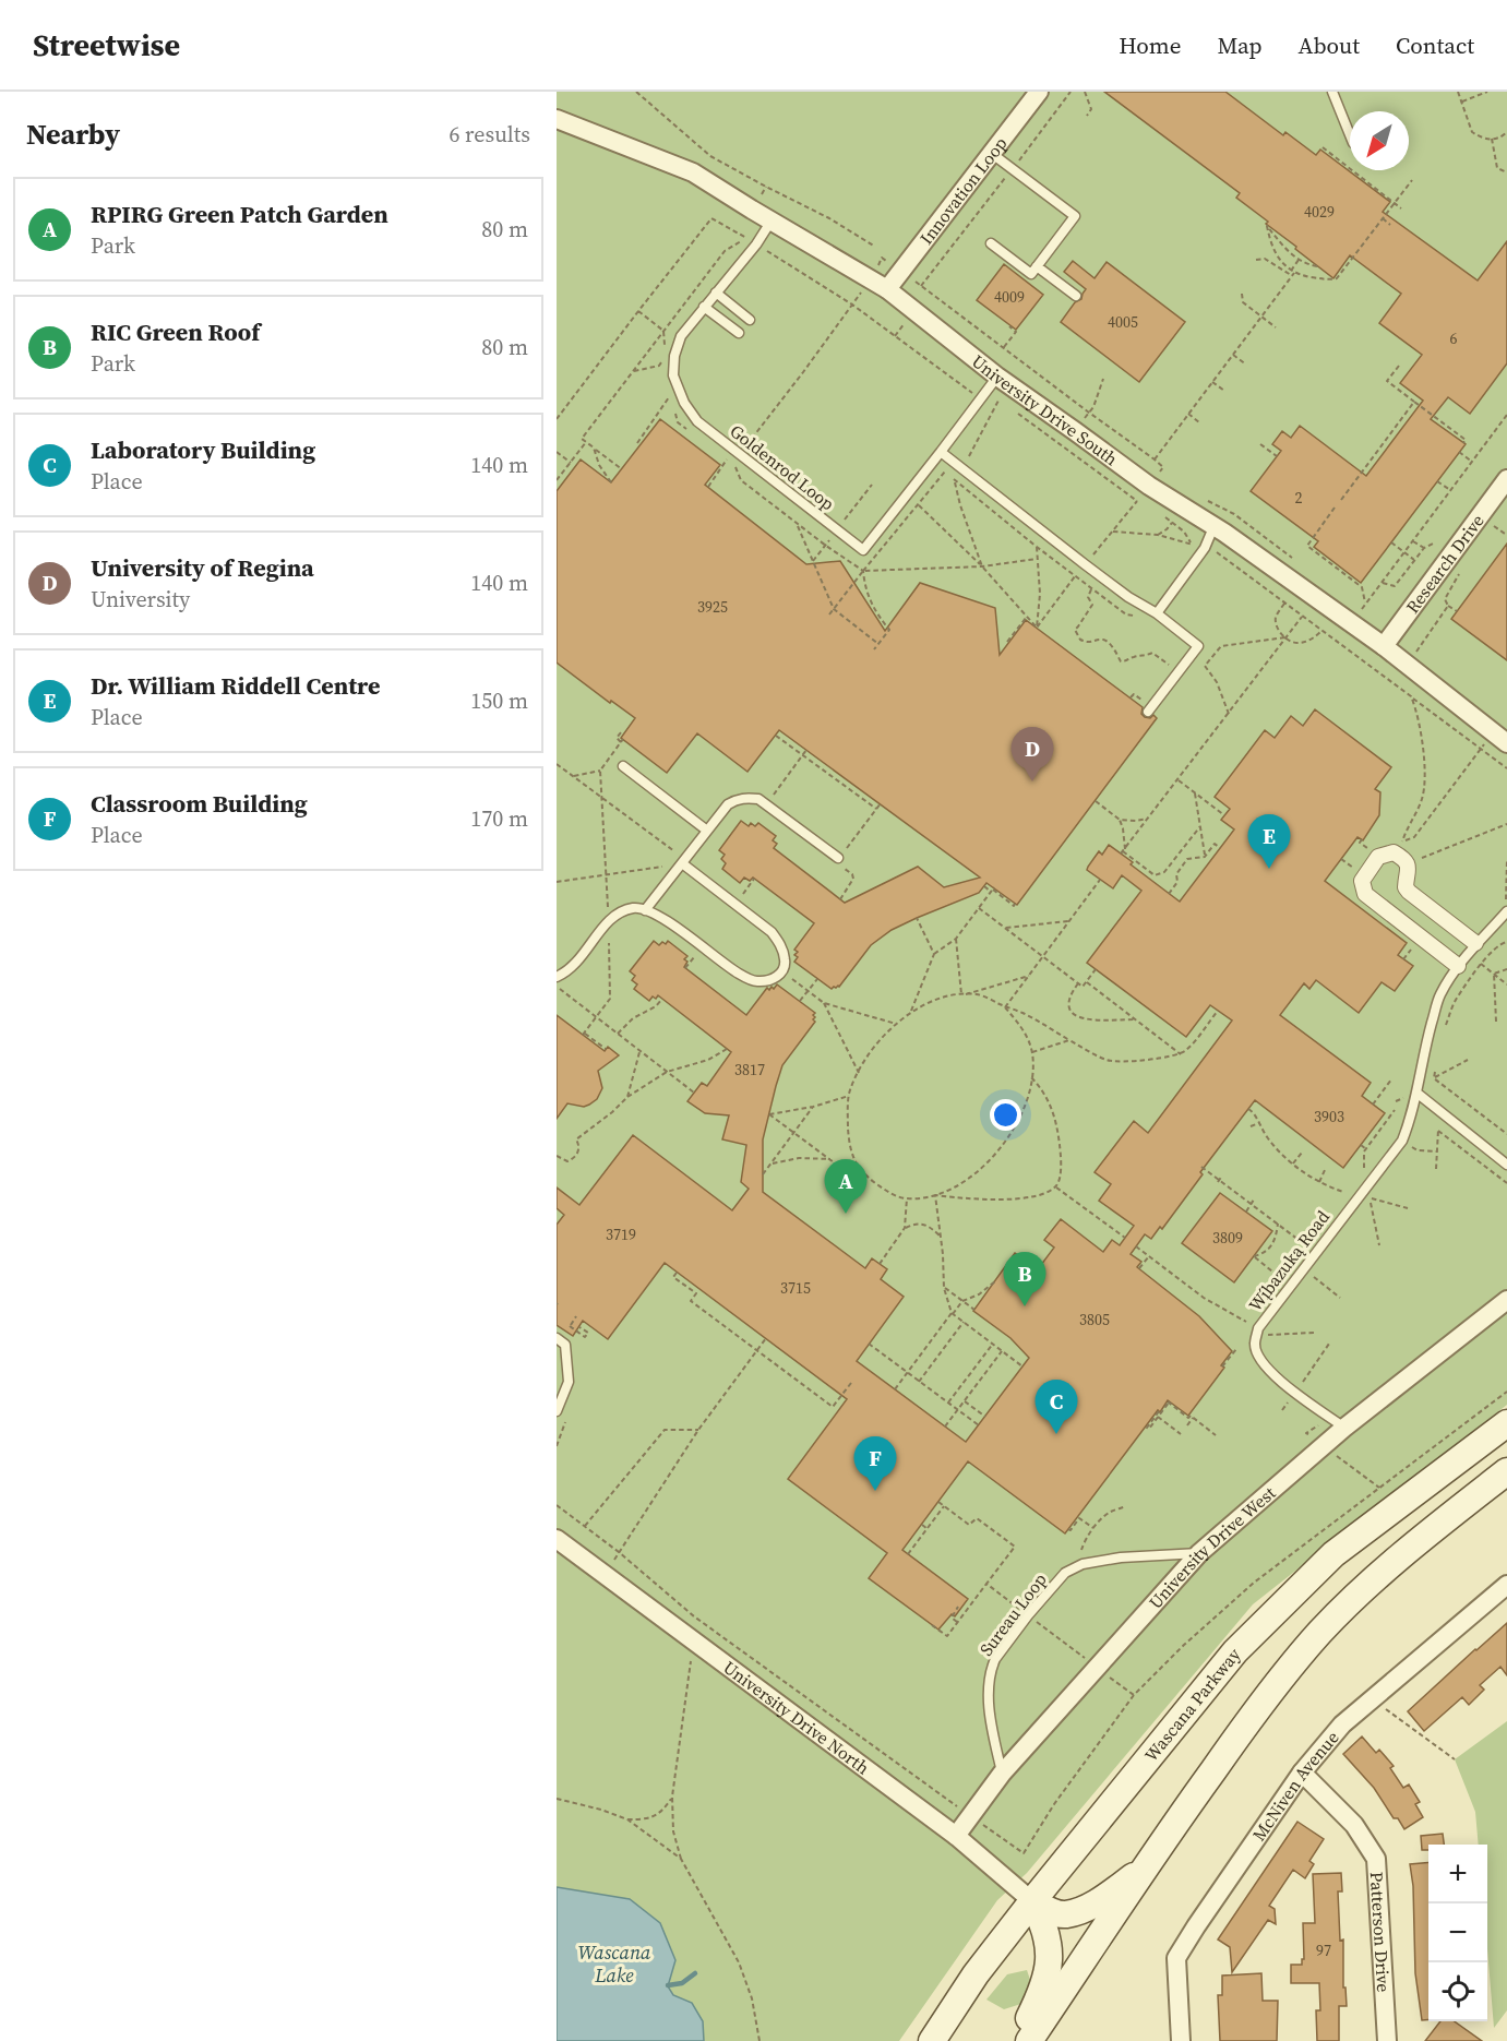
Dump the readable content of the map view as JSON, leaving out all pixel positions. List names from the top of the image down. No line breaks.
{"streets":{"main road":["Wascana Parkway"],"street":["Innovation Loop","University Drive South","Research Drive","University Drive West","University Drive North","McNiven Avenue","Patterson Drive"],"lane":["Goldenrod Loop","Wį́bazuką Road","Sureau Loop"]},"crossings":[["Innovation Loop","University Drive South"],["University Drive South","Goldenrod Loop"],["University Drive South","Research Drive"],["Wį́bazuką Road","University Drive West"],["University Drive West","Sureau Loop"],["University Drive West","University Drive North"],["Wascana Parkway","University Drive North"],["McNiven Avenue","Patterson Drive"]],"water":["Wascana Lake"],"house_numbers":["4029","4009","4005","6","2","3925","3817","3903","3719","3809","3715","3805","97"],"north":"bottom left","page":{"header":"Streetwise","nav":["Home","Map","About","Contact"],"heading":["Nearby","6 results"],"list":[{"mark":"A","name":"RPIRG Green Patch Garden","note":"Park","value":"80 m"},{"mark":"B","name":"RIC Green Roof","note":"Park","value":"80 m"},{"mark":"C","name":"Laboratory Building","note":"Place","value":"140 m"},{"mark":"D","name":"University of Regina","note":"University","value":"140 m"},{"mark":"E","name":"Dr. William Riddell Centre","note":"Place","value":"150 m"},{"mark":"F","name":"Classroom Building","note":"Place","value":"170 m"}],"pins":["D","E","A","B","C","F"],"map_buttons":["+","−"]}}
